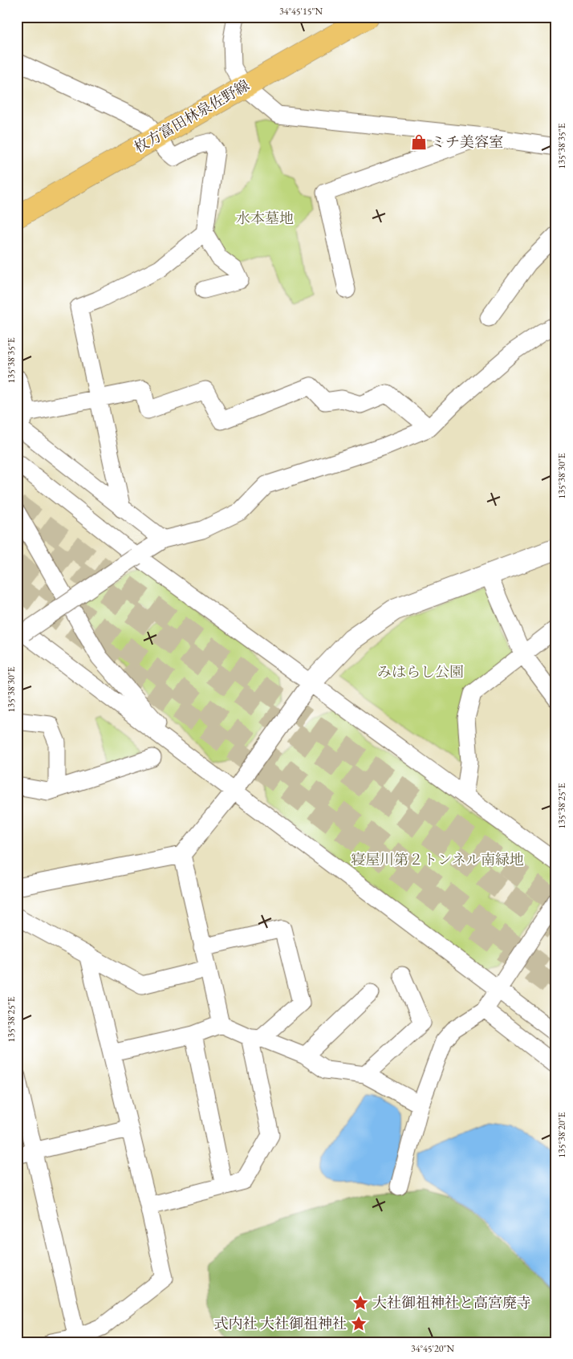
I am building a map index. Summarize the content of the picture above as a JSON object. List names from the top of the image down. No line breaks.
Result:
{"streets":{"main road":["枚方富田林泉佐野線"]},"parks":["水本墓地","みはらし公園","寝屋川第２トンネル南緑地"],"places":{"shop":["ミチ美容室"],"place":["大社御祖神社と高宮廃寺","式内社 大社御祖神社"]},"coordinates":["34°45'15\"N","135°38'35\"E","135°38'30\"E","135°38'25\"E","135°38'20\"E","34°45'20\"N"]}
